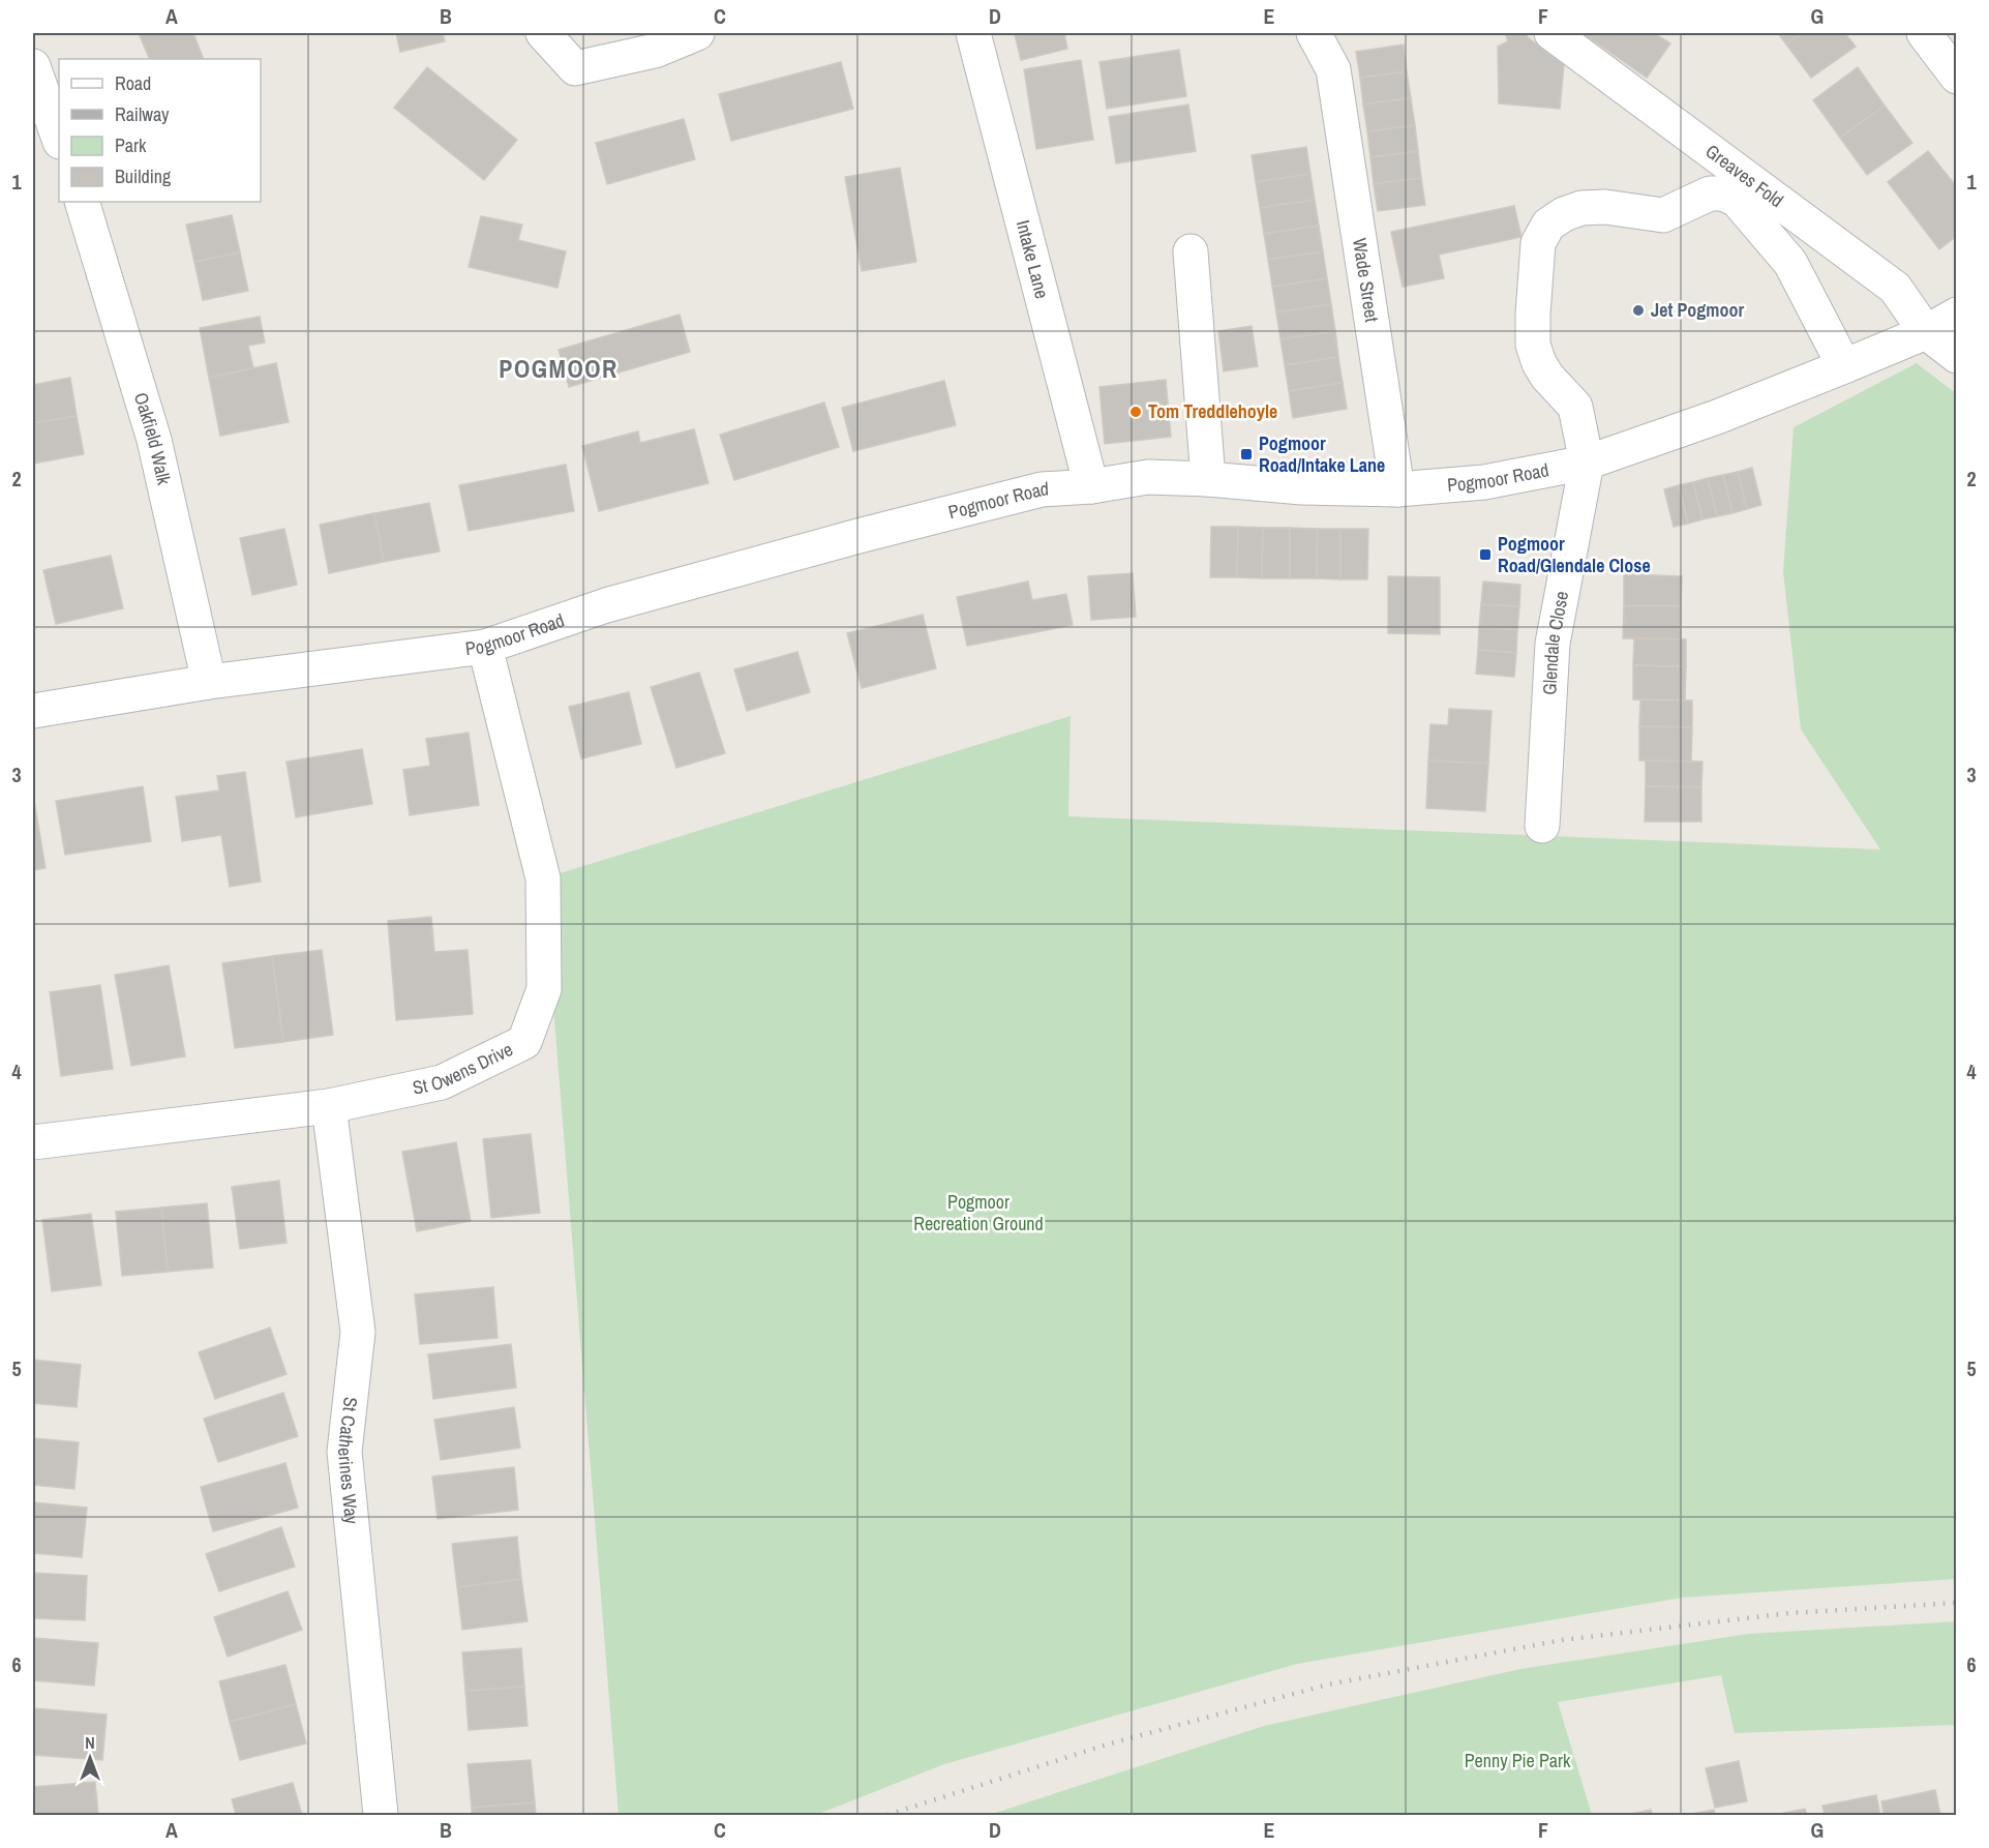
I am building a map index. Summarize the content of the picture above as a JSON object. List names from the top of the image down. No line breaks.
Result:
{"streets":{"street":["Greaves Fold","Intake Lane","Wade Street","Oakfield Walk","Pogmoor Road","Glendale Close","St Owens Drive","St Catherines Way"]},"crossings":[["Greaves Fold","Pogmoor Road"],["Intake Lane","Pogmoor Road"],["Wade Street","Pogmoor Road"],["Oakfield Walk","Pogmoor Road"],["Pogmoor Road","Glendale Close"],["Pogmoor Road","St Owens Drive"],["St Owens Drive","St Catherines Way"]],"districts":["POGMOOR"],"parks":["Pogmoor Recreation Ground","Penny Pie Park"],"places":{"other":["Jet Pogmoor","Tom Treddlehoyle"],"transit":["Pogmoor Road/Intake Lane","Pogmoor Road/Glendale Close"]},"legend":["Road","Railway","Park","Building"],"north":"top","grid":{"columns":["A","B","C","D","E","F","G"],"rows":["1","2","3","4","5","6"]}}
